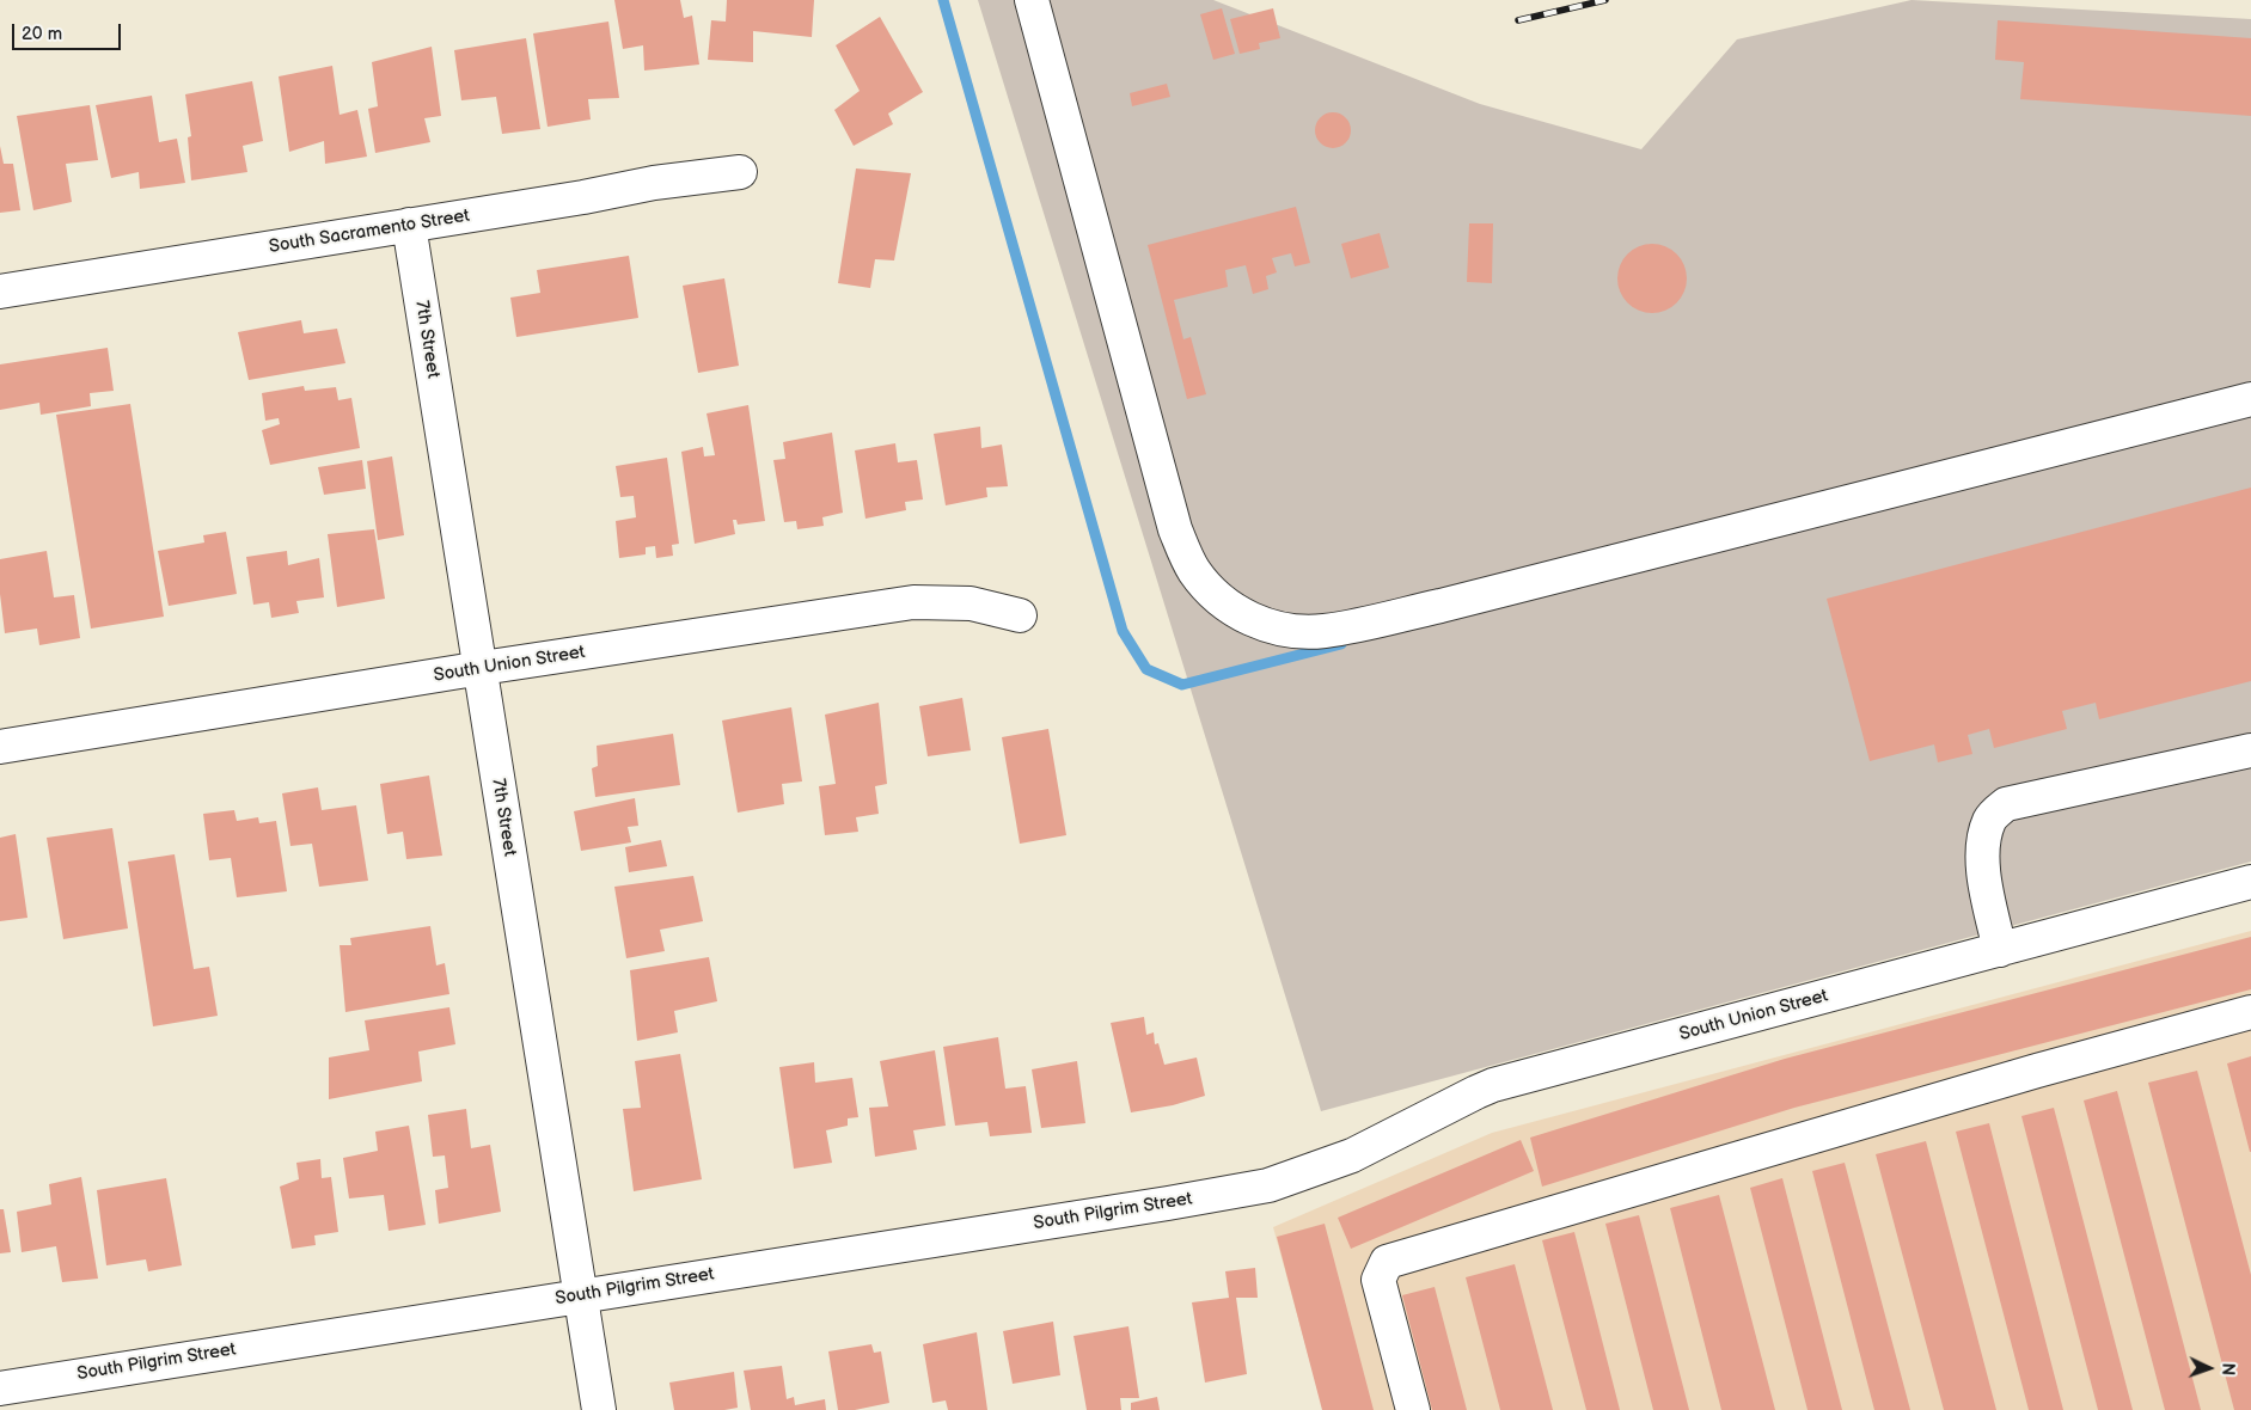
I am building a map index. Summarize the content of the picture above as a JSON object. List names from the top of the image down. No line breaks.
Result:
{"streets":{"street":["South Sacramento Street","7th Street","South Union Street","South Pilgrim Street"]},"crossings":[["South Sacramento Street","7th Street"],["7th Street","South Union Street"],["7th Street","South Pilgrim Street"],["South Union Street","South Pilgrim Street"]],"scale_bar":"20 m","north":"right"}
